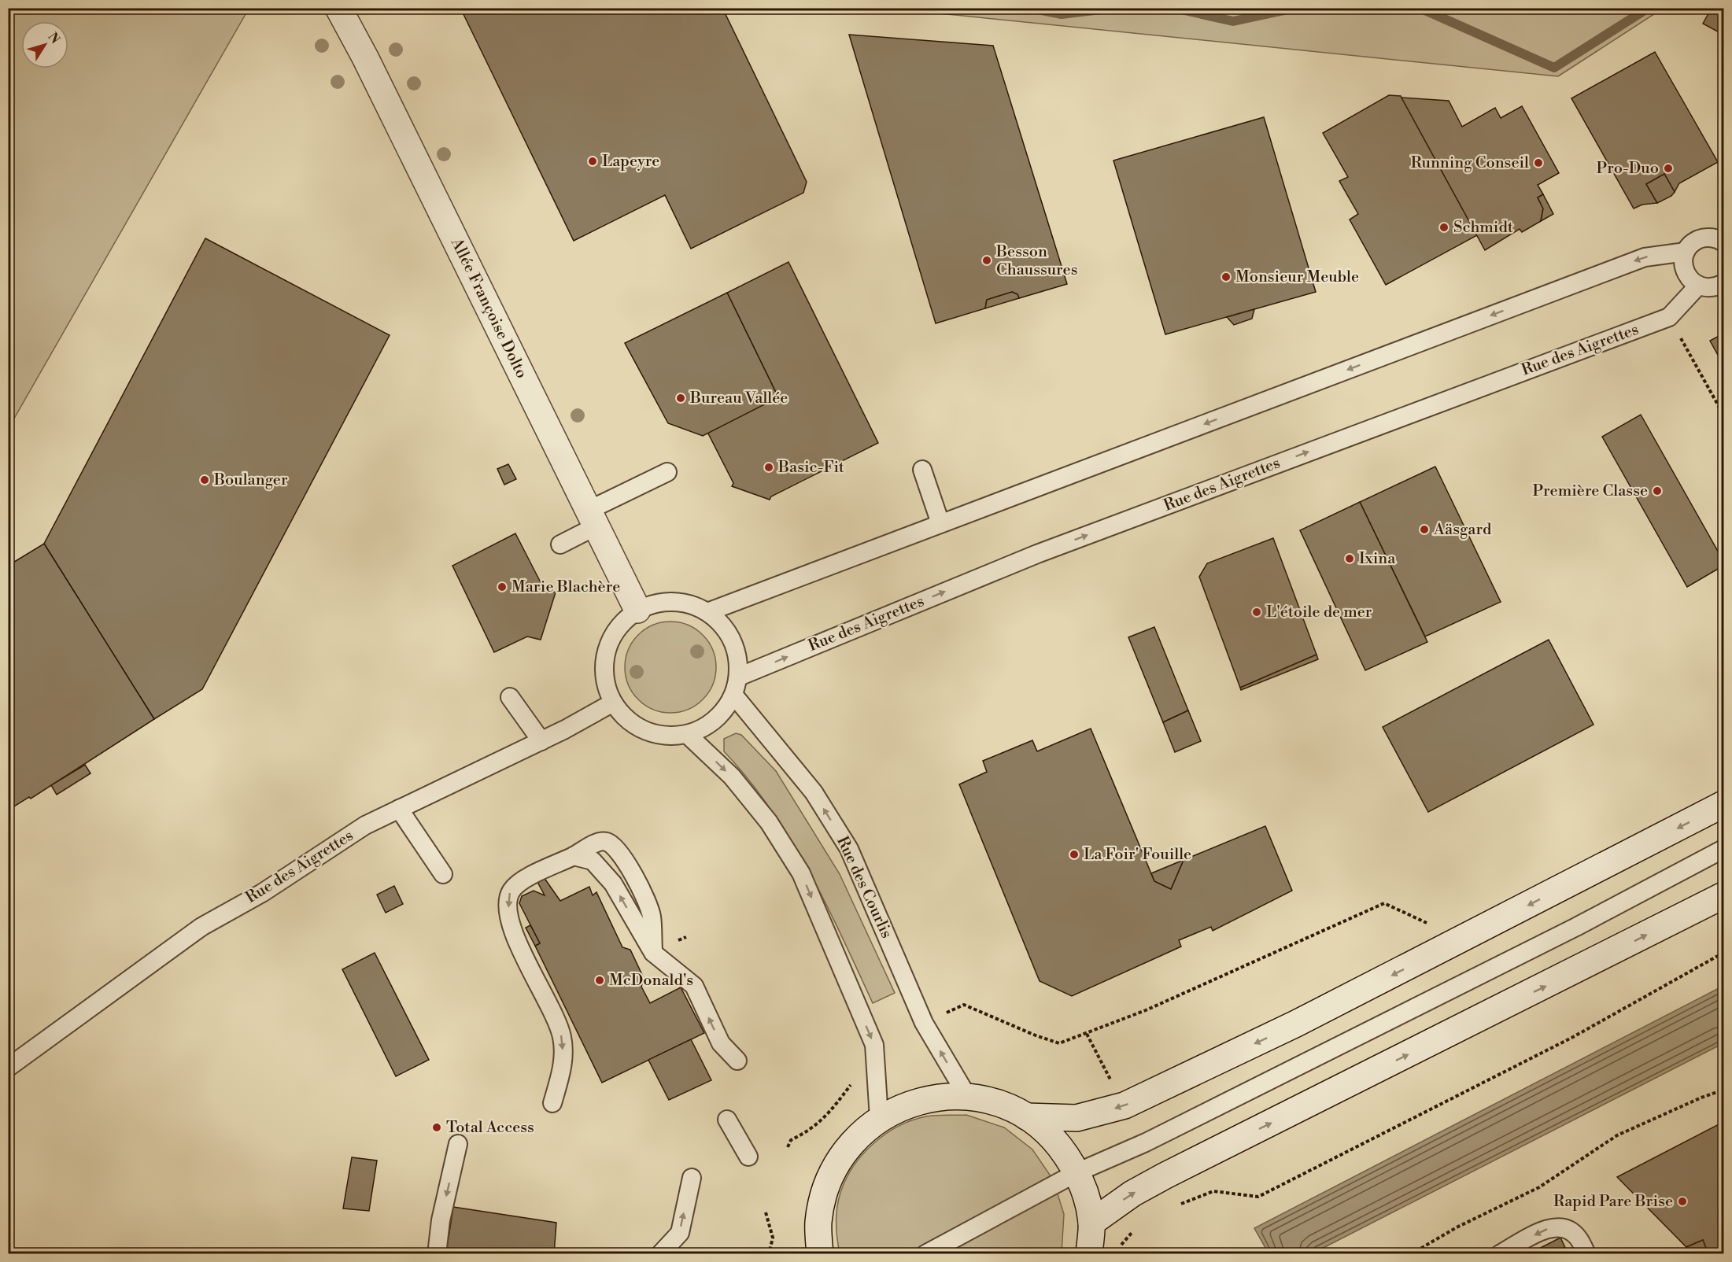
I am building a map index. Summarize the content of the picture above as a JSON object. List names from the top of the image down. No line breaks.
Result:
{"streets":{"main road":["Allée Françoise Dolto"],"lane":["Rue des Aigrettes","Rue des Courlis"]},"crossings":[["Allée Françoise Dolto","Rue des Aigrettes"],["Allée Françoise Dolto","Rue des Courlis"],["Rue des Aigrettes","Rue des Courlis"]],"places":["Lapeyre","Running Conseil","Pro-Duo","Schmidt","Besson Chaussures","Monsieur Meuble","Bureau Vallée","Basic-Fit","Boulanger","Première Classe","Aäsgard","Ixina","Marie Blachère","L'étoile de mer","La Foir' Fouille","McDonald's","Total Access","Rapid Pare Brise"],"north":"top right"}
